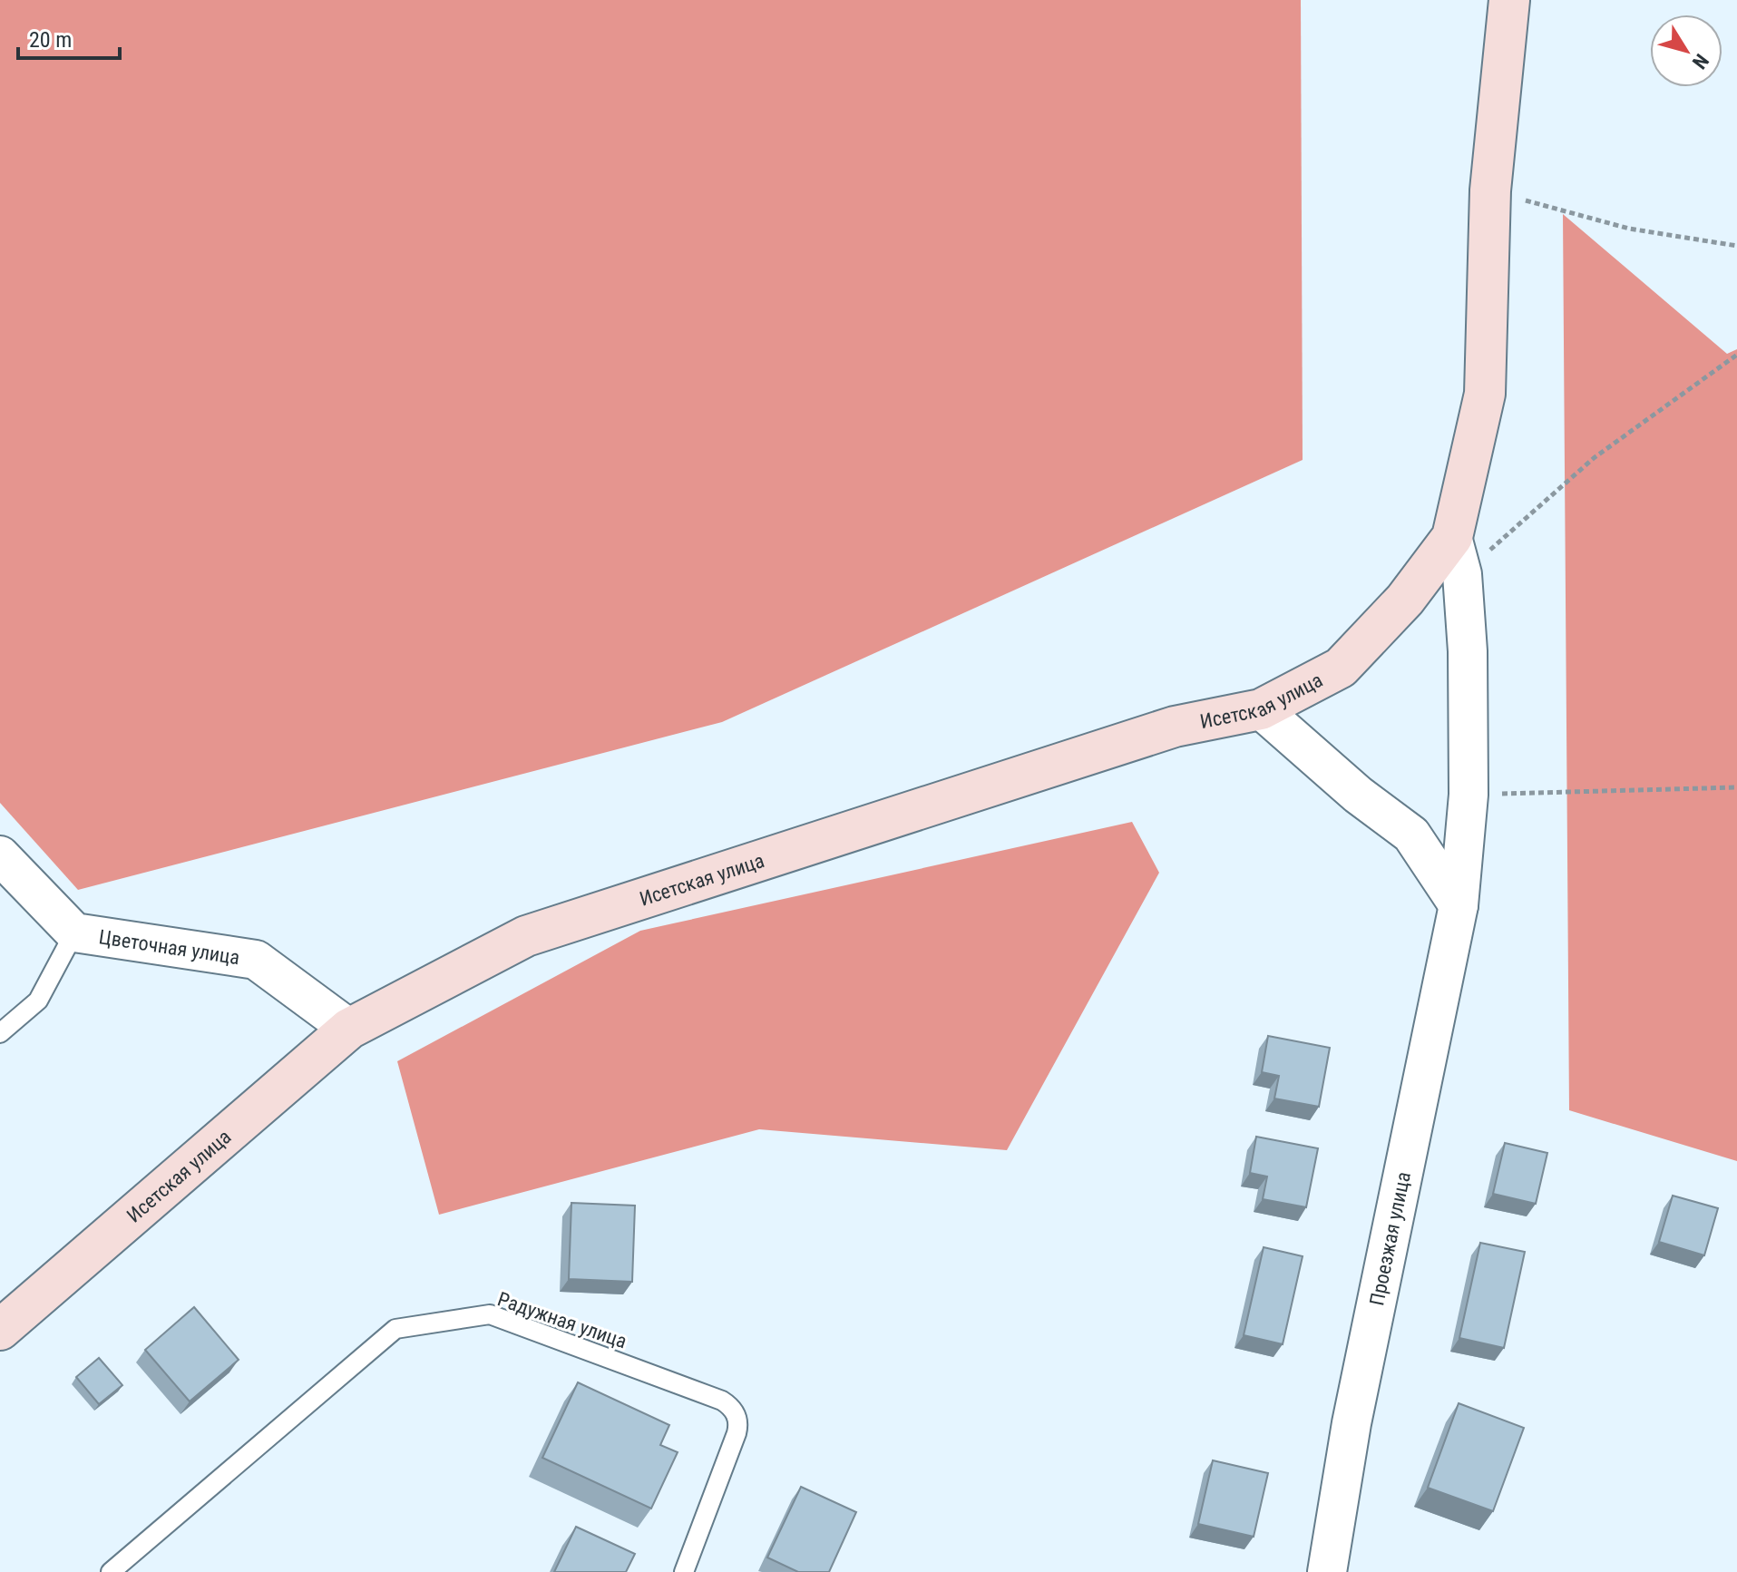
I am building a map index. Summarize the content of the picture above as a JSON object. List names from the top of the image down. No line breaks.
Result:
{"streets":{"main road":["Исетская улица"],"street":["Цветочная улица","Проезжая улица"],"lane":["Радужная улица"]},"crossings":[["Исетская улица","Цветочная улица"],["Исетская улица","Проезжая улица"]],"scale_bar":"20 m","north":"bottom right"}
